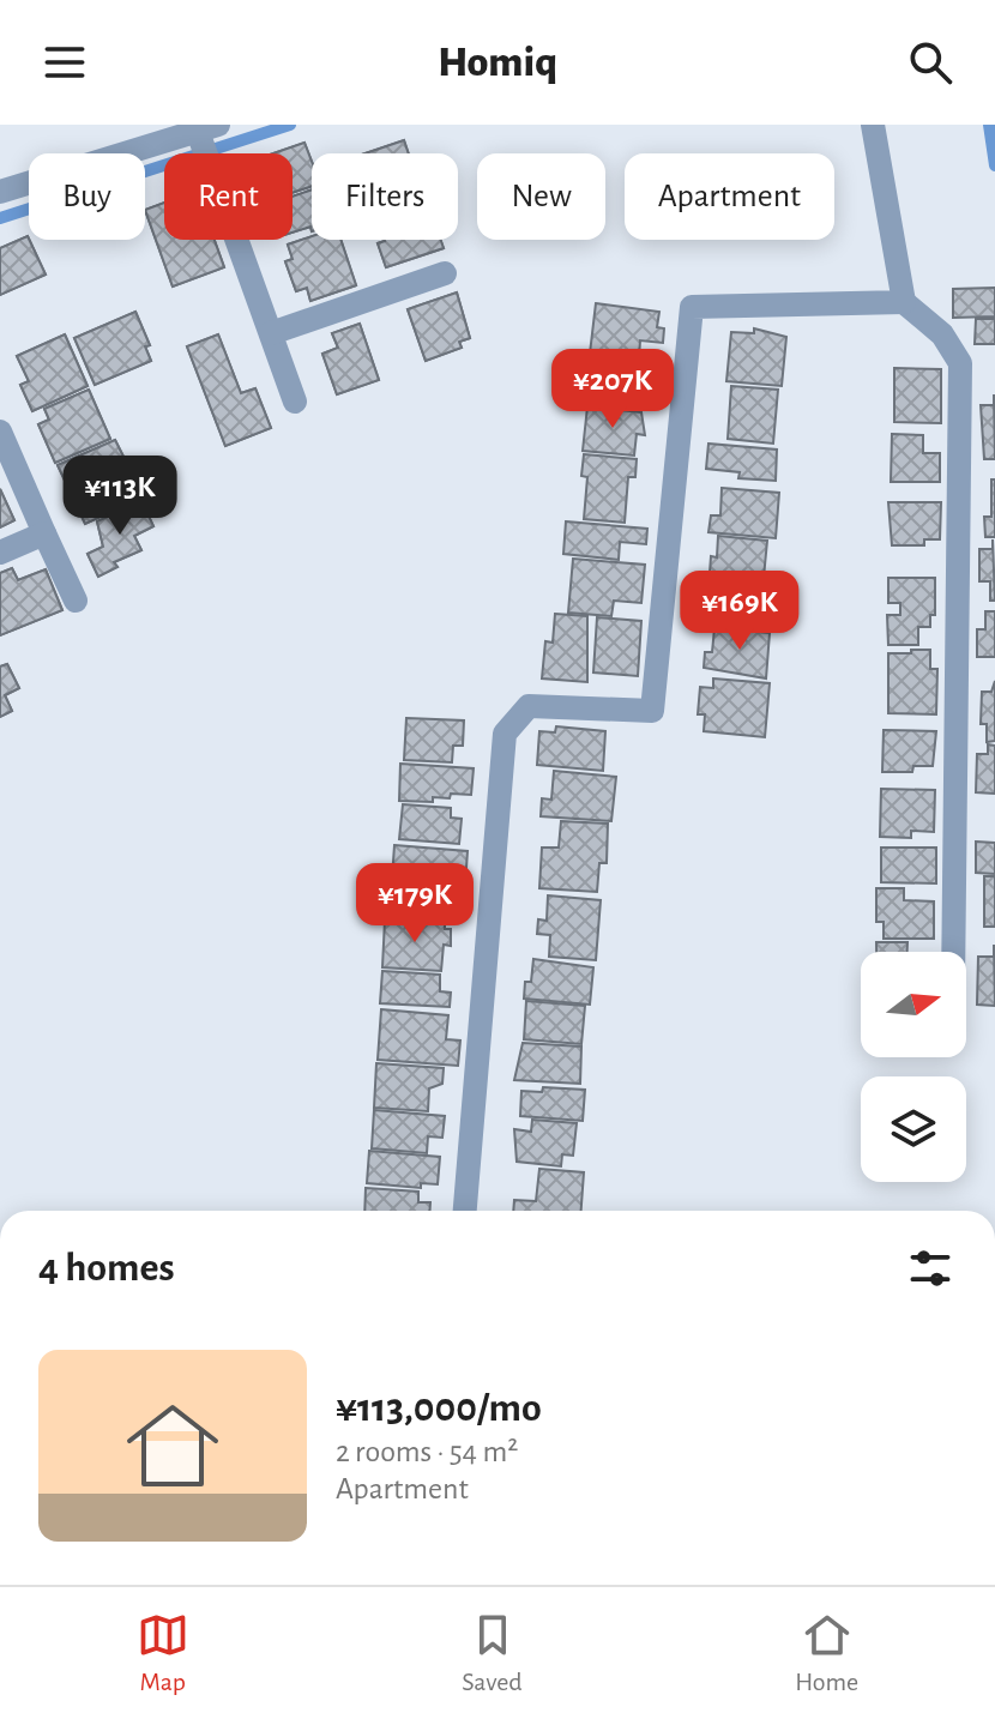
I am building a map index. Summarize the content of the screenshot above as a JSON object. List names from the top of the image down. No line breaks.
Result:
{"north":"right","page":{"header":"Homiq","chip":["Buy","Rent","Filters","New","Apartment"],"price":["¥207K","¥113K","¥169K","¥179K"],"heading":"4 homes","list":[{"name":"¥113,000/mo","note":"2 rooms · 54 m² · Apartment"}],"tabs":["Map","Saved","Home"]}}
